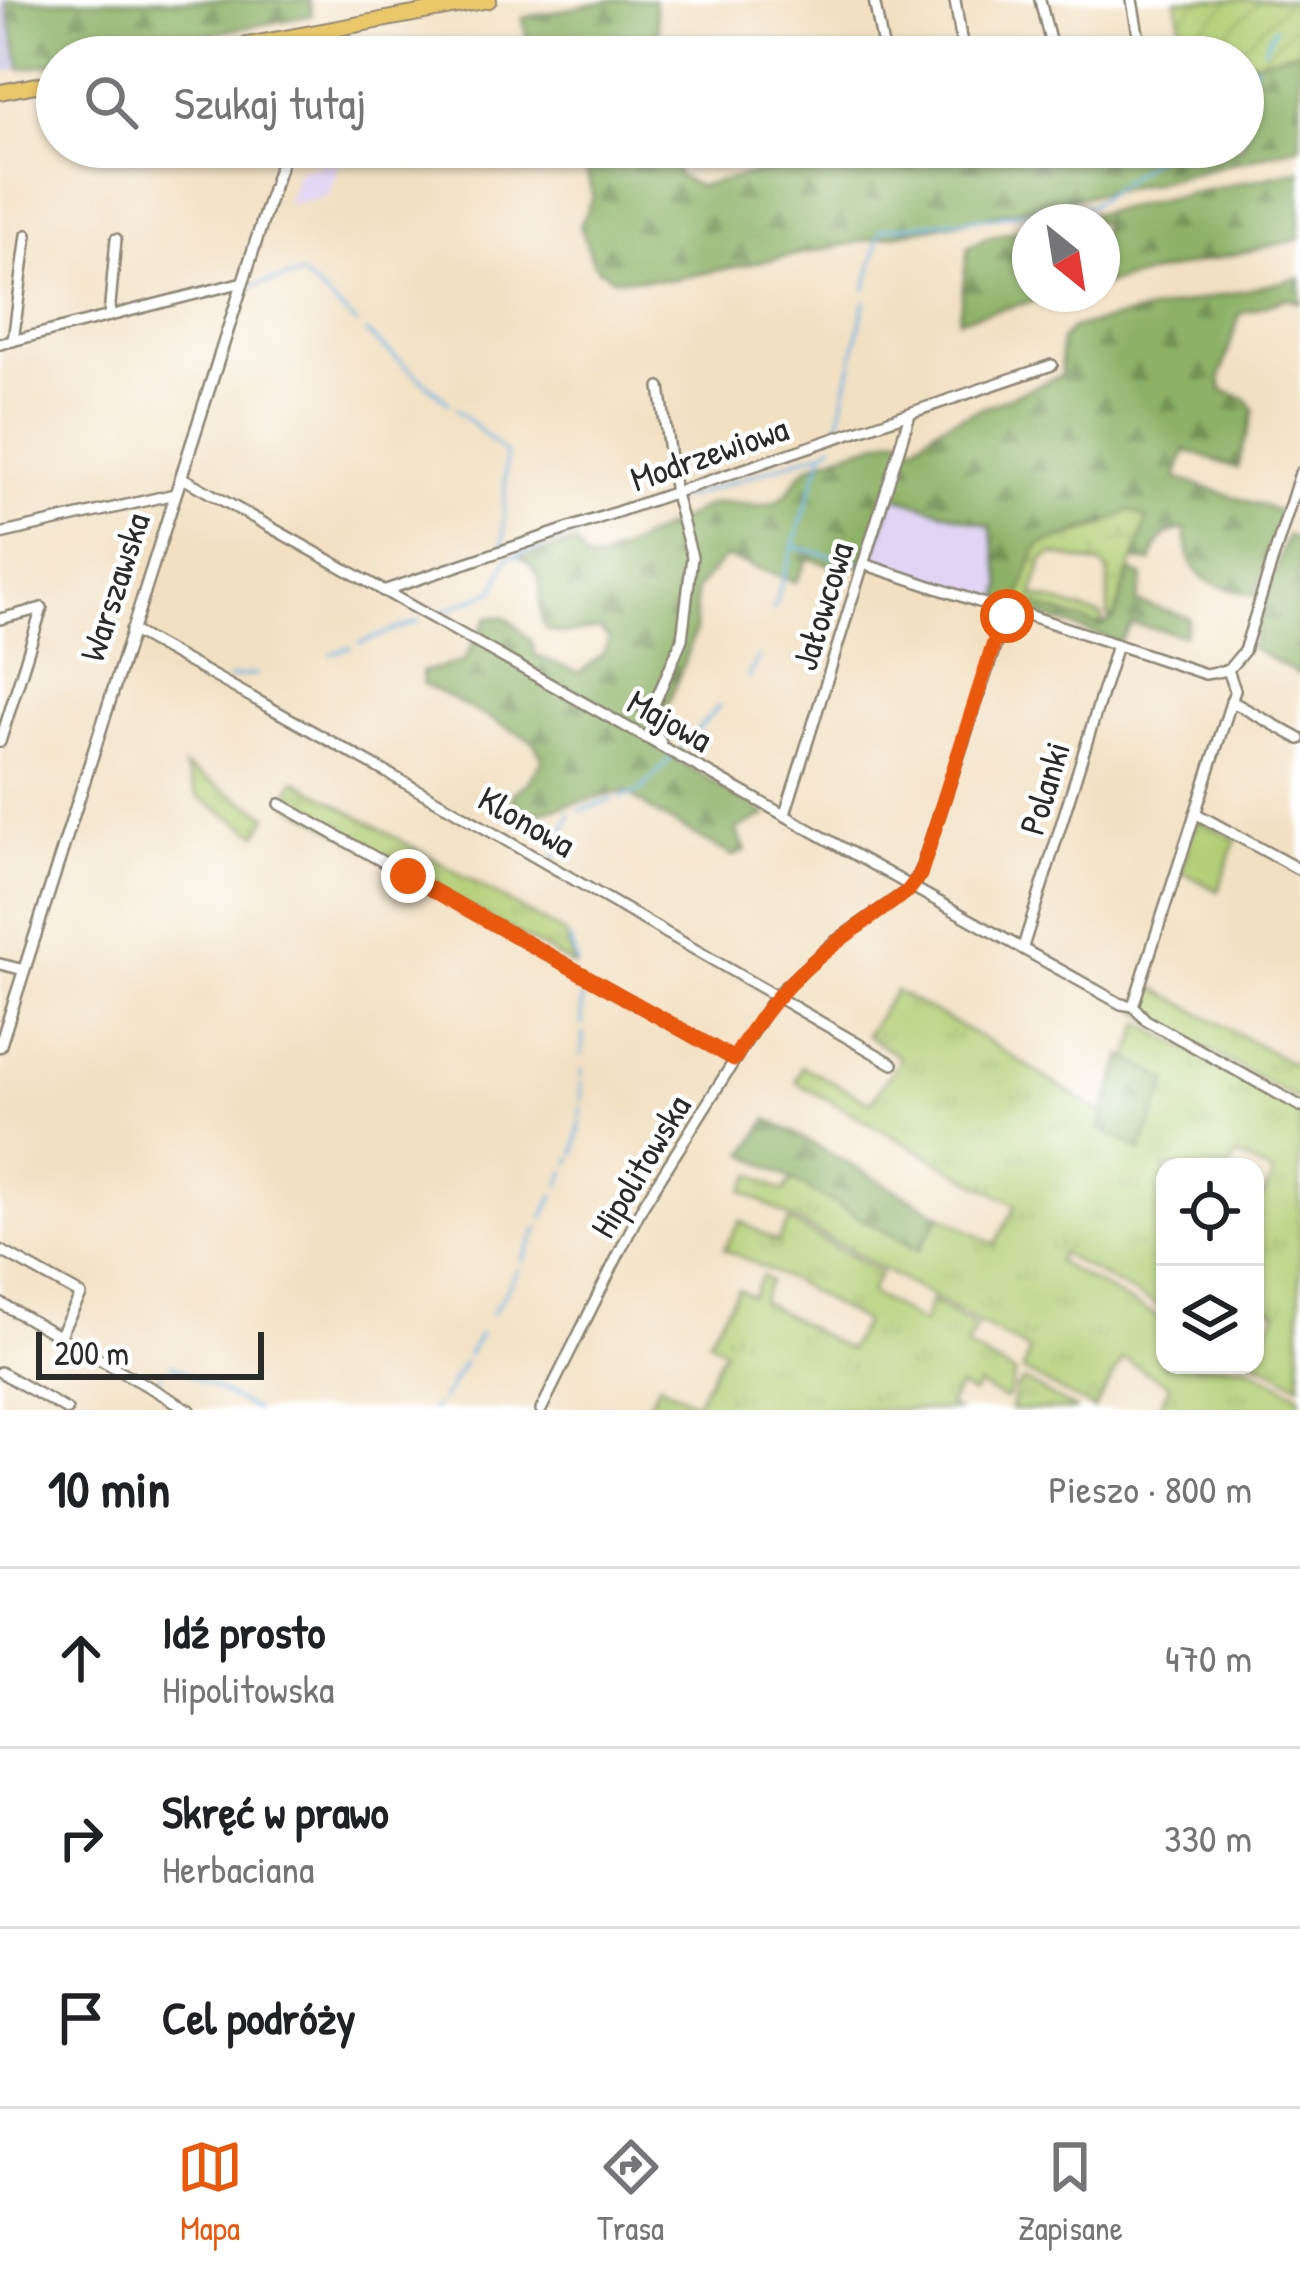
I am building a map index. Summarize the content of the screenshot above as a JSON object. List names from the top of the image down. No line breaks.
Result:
{"streets":{"street":["Modrzewiowa","Warszawska","Jałowcowa","Majowa","Polanki","Klonowa","Hipolitowska"]},"crossings":[["Modrzewiowa","Jałowcowa"],["Modrzewiowa","Majowa"],["Warszawska","Majowa"],["Warszawska","Klonowa"],["Jałowcowa","Majowa"],["Majowa","Polanki"],["Majowa","Hipolitowska"],["Klonowa","Hipolitowska"]],"scale_bar":"200 m","north":"bottom right","page":{"search":"Szukaj tutaj","scale":"200 m","heading":["10 min","Pieszo · 800 m"],"list":[["Idź prosto","Hipolitowska","470 m"],["Skręć w prawo","Herbaciana","330 m"],"Cel podróży"],"nav":["Mapa","Trasa","Zapisane"]}}
